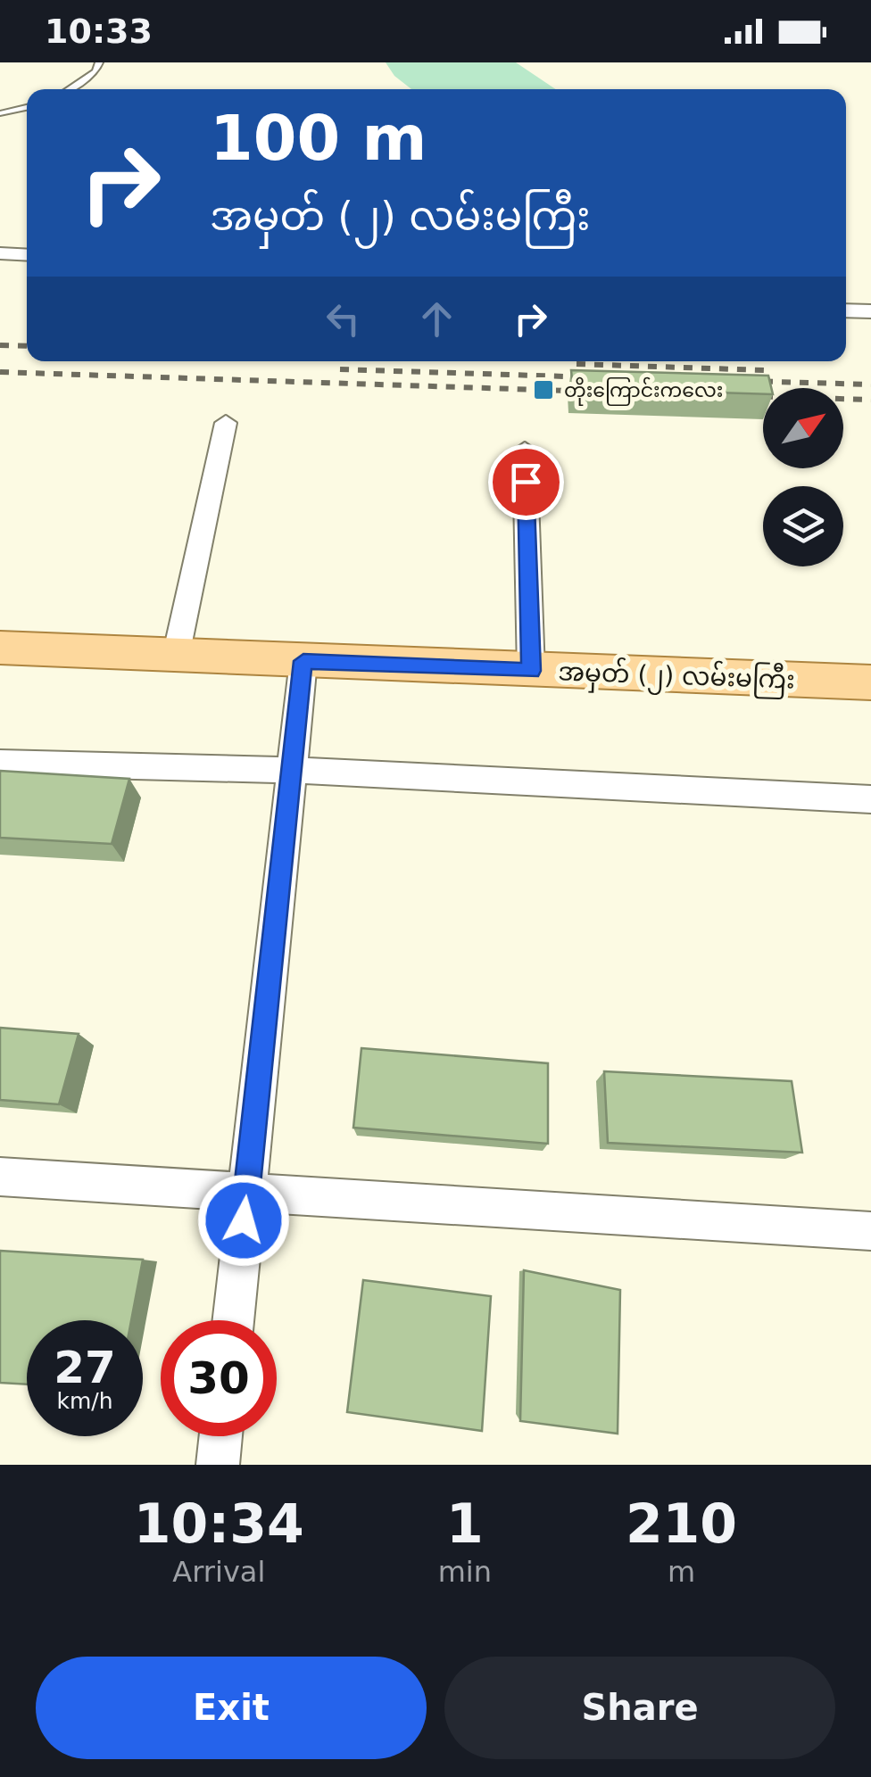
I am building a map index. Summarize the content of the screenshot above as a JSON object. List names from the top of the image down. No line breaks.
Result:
{"streets":{"main road":["အမှတ် (၂) လမ်းမကြီး"]},"places":{"transit":["တိုးကြောင်းကလေး"]},"north":"top right","page":{"status":"10:33","turn":["100 m","အမှတ် (၂) လမ်းမကြီး"],"speed":"27 km/h","limit":"30","eta":["10:34","Arrival","1","min","210","m"],"buttons":["Exit","Share"]}}
